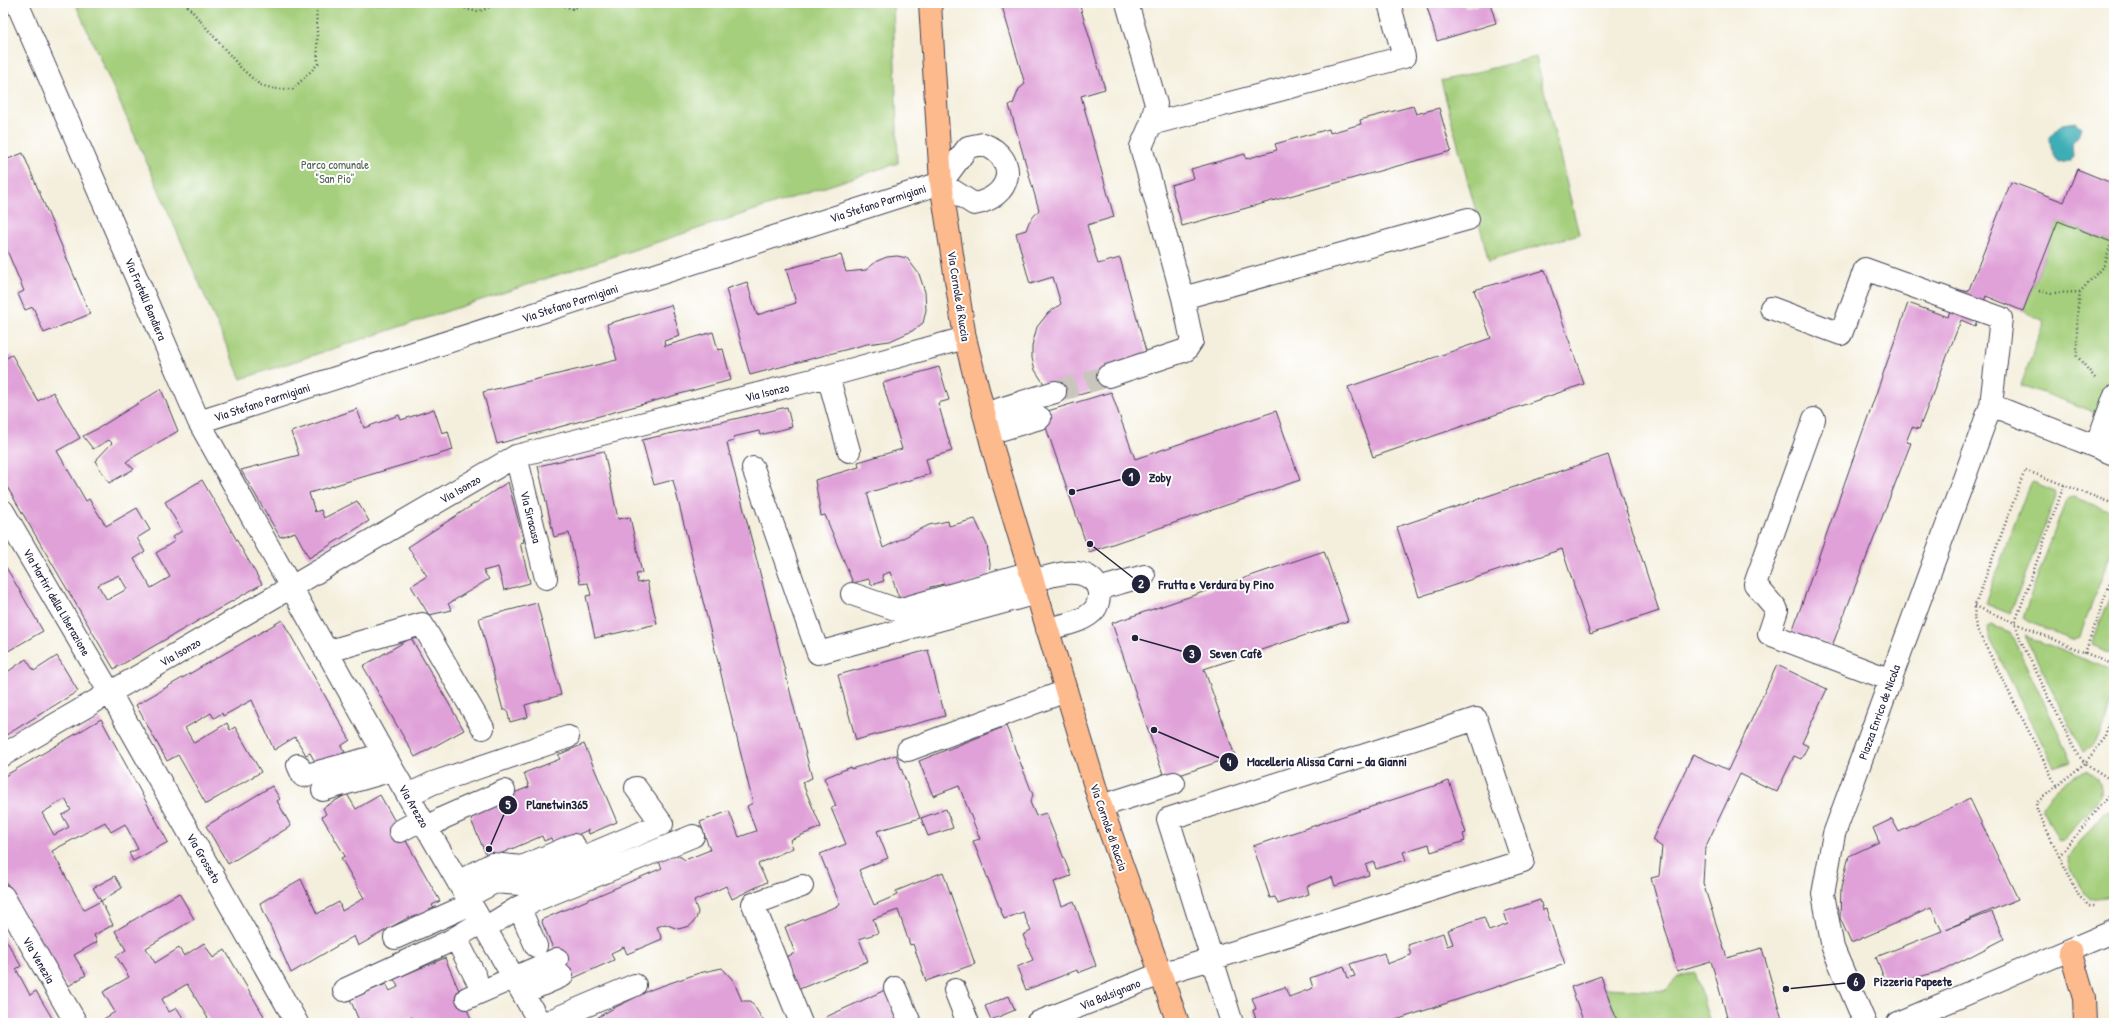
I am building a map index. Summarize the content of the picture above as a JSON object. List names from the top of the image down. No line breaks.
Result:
{"streets":{"main road":["Via Cornole di Ruccia"],"street":["Via Stefano Parmigiani","Via Fratelli Bandiera","Via Isonzo","Via Siracusa","Via Martiri della Liberazione","Piazza Enrico de Nicola","Via Arezzo","Via Grosseto","Via Venezia","Via Balsignano"]},"crossings":[["Via Stefano Parmigiani","Via Cornole di Ruccia"],["Via Stefano Parmigiani","Via Fratelli Bandiera"],["Via Cornole di Ruccia","Via Isonzo"],["Via Cornole di Ruccia","Via Balsignano"],["Via Fratelli Bandiera","Via Isonzo"],["Via Fratelli Bandiera","Via Arezzo"],["Via Isonzo","Via Siracusa"],["Via Isonzo","Via Martiri della Liberazione"],["Via Isonzo","Via Arezzo"],["Via Isonzo","Via Grosseto"],["Via Martiri della Liberazione","Via Grosseto"]],"parks":["Parco comunale \"San Pio\""],"places":["Zoby","Frutta e Verdura by Pino","Seven Cafè","Macelleria Alissa Carni - da Gianni","Planetwin365","Pizzeria Papeete"]}
